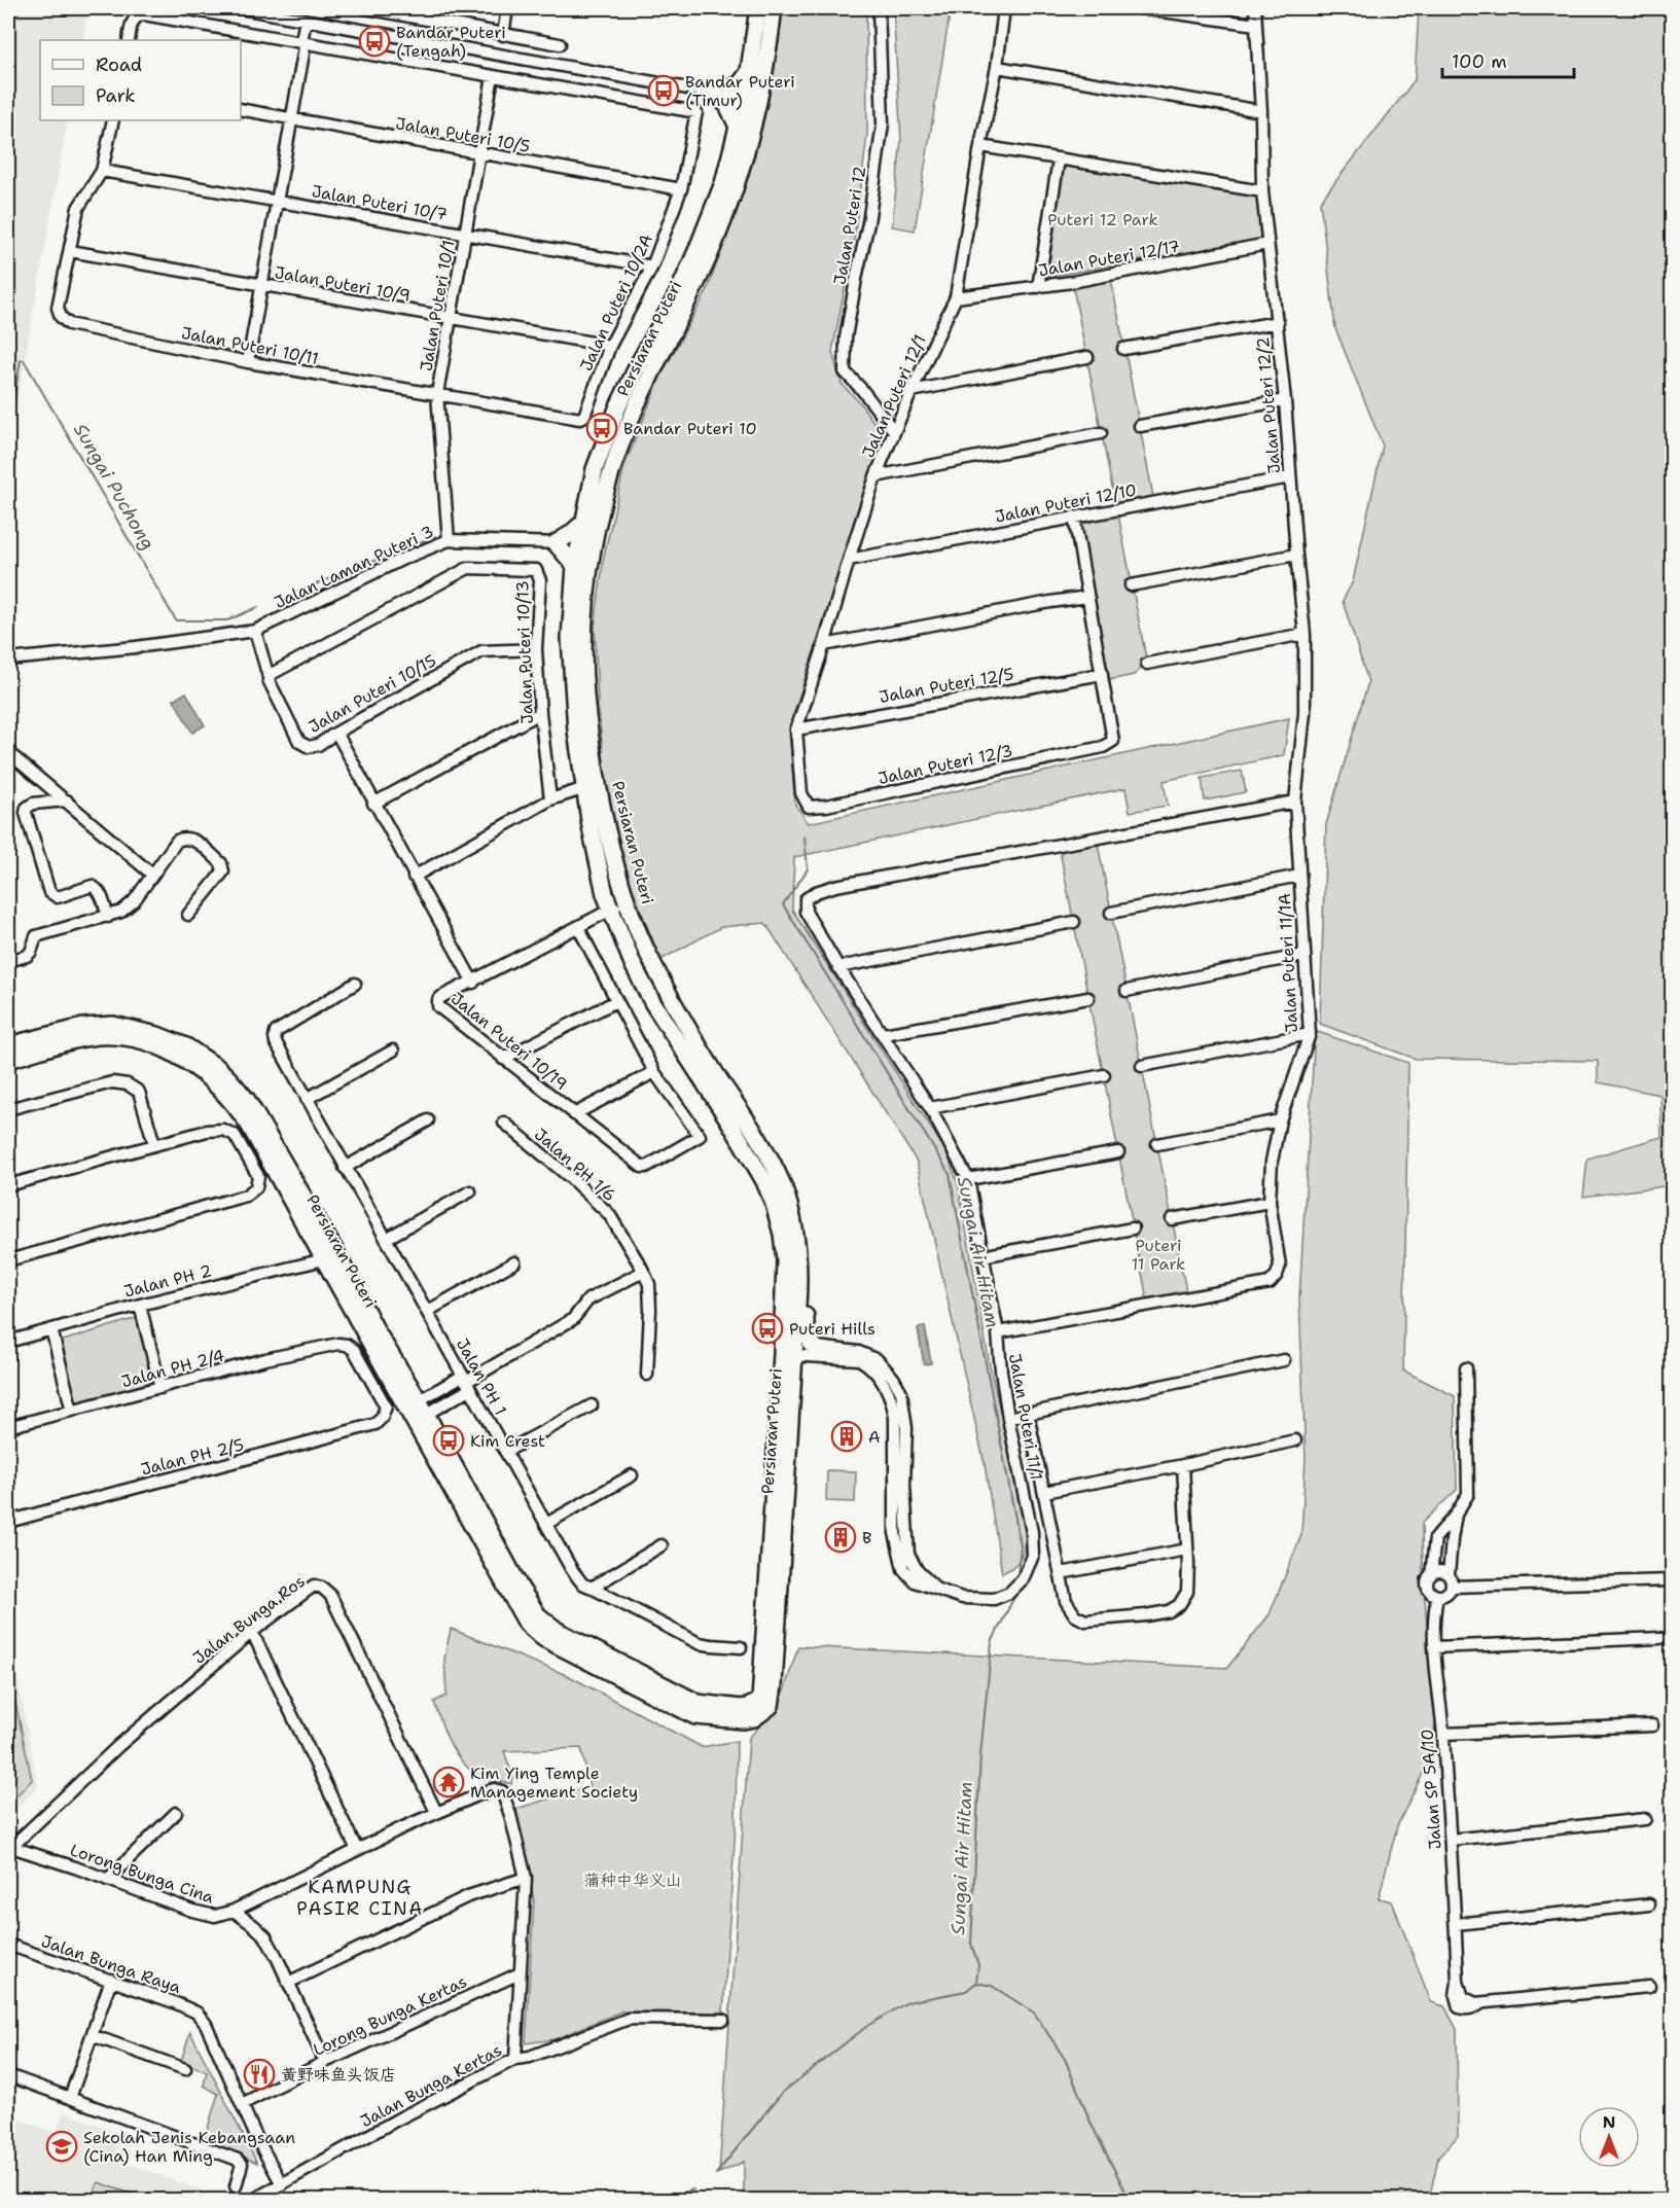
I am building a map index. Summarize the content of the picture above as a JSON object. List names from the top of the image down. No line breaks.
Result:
{"streets":{"main road":["Persiaran Puteri"],"street":["Jalan Puteri 10/5","Jalan Puteri 10/7","Jalan Puteri 12","Jalan Puteri 12/17","Jalan Puteri 10/9","Jalan Puteri 10/2A","Jalan Puteri 10/1","Jalan Puteri 10/11","Jalan Puteri 12/1","Jalan Puteri 12/2","Jalan Puteri 12/10","Jalan Laman Puteri 3","Jalan Puteri 10/13","Jalan Puteri 12/5","Jalan Puteri 10/15","Jalan Puteri 12/3","Jalan Puteri 11/1A","Jalan Puteri 10/19","Jalan PH 1/6","Jalan PH 2","Jalan PH 2/4","Jalan PH 1","Jalan Puteri 11/1","Jalan PH 2/5","Jalan Bunga Ros","Jalan SP 5A/10","Lorong Bunga Cina","Jalan Bunga Raya","Lorong Bunga Kertas","Jalan Bunga Kertas"]},"crossings":[["Jalan Puteri 10/5","Jalan Puteri 10/2A"],["Jalan Puteri 10/5","Jalan Puteri 10/1"],["Jalan Puteri 10/7","Jalan Puteri 10/2A"],["Jalan Puteri 10/7","Jalan Puteri 10/1"],["Jalan Puteri 12","Jalan Puteri 12/1"],["Jalan Puteri 12/17","Jalan Puteri 12/1"],["Jalan Puteri 12/17","Jalan Puteri 12/2"],["Jalan Puteri 10/9","Jalan Puteri 10/2A"],["Jalan Puteri 10/9","Jalan Puteri 10/1"],["Jalan Puteri 10/9","Jalan Puteri 10/11"],["Jalan Puteri 10/2A","Jalan Puteri 10/1"],["Jalan Puteri 10/2A","Jalan Puteri 10/11"],["Jalan Puteri 10/1","Jalan Puteri 10/11"],["Jalan Puteri 10/1","Jalan Laman Puteri 3"],["Persiaran Puteri","Jalan Laman Puteri 3"],["Persiaran Puteri","Jalan Puteri 10/19"],["Persiaran Puteri","Jalan PH 2"],["Persiaran Puteri","Jalan Puteri 11/1"],["Jalan Puteri 12/1","Jalan Puteri 12/10"],["Jalan Puteri 12/1","Jalan Puteri 12/5"],["Jalan Puteri 12/1","Jalan Puteri 12/3"],["Jalan Puteri 12/2","Jalan Puteri 12/10"],["Jalan Puteri 12/2","Jalan Puteri 11/1A"],["Jalan Puteri 12/2","Jalan Puteri 11/1"],["Jalan Puteri 10/13","Jalan Puteri 10/15"],["Jalan Puteri 12/5","Jalan Puteri 12/3"],["Jalan Puteri 11/1A","Jalan Puteri 11/1"],["Jalan PH 2/4","Jalan PH 2/5"],["Jalan Bunga Ros","Lorong Bunga Cina"],["Jalan Bunga Ros","Jalan Bunga Kertas"],["Lorong Bunga Cina","Lorong Bunga Kertas"],["Jalan Bunga Raya","Lorong Bunga Kertas"],["Jalan Bunga Raya","Jalan Bunga Kertas"],["Lorong Bunga Kertas","Jalan Bunga Kertas"]],"districts":["KAMPUNG PASIR CINA"],"water":["Sungai Puchong","Sungai Air Hitam"],"parks":["Puteri 12 Park","Puteri 11 Park","蒲种中华义山"],"places":{"bus stop":["Bandar Puteri (Tengah)","Bandar Puteri (Timur)","Bandar Puteri 10","Puteri Hills","Kim Crest"],"building":["A","B"],"temple":["Kim Ying Temple Management Society"],"restaurant":["黄野味鱼头饭店"],"school or university":["Sekolah Jenis Kebangsaan (Cina) Han Ming"]},"legend":["Road","Park"],"scale_bar":"100 m","north":"top"}
